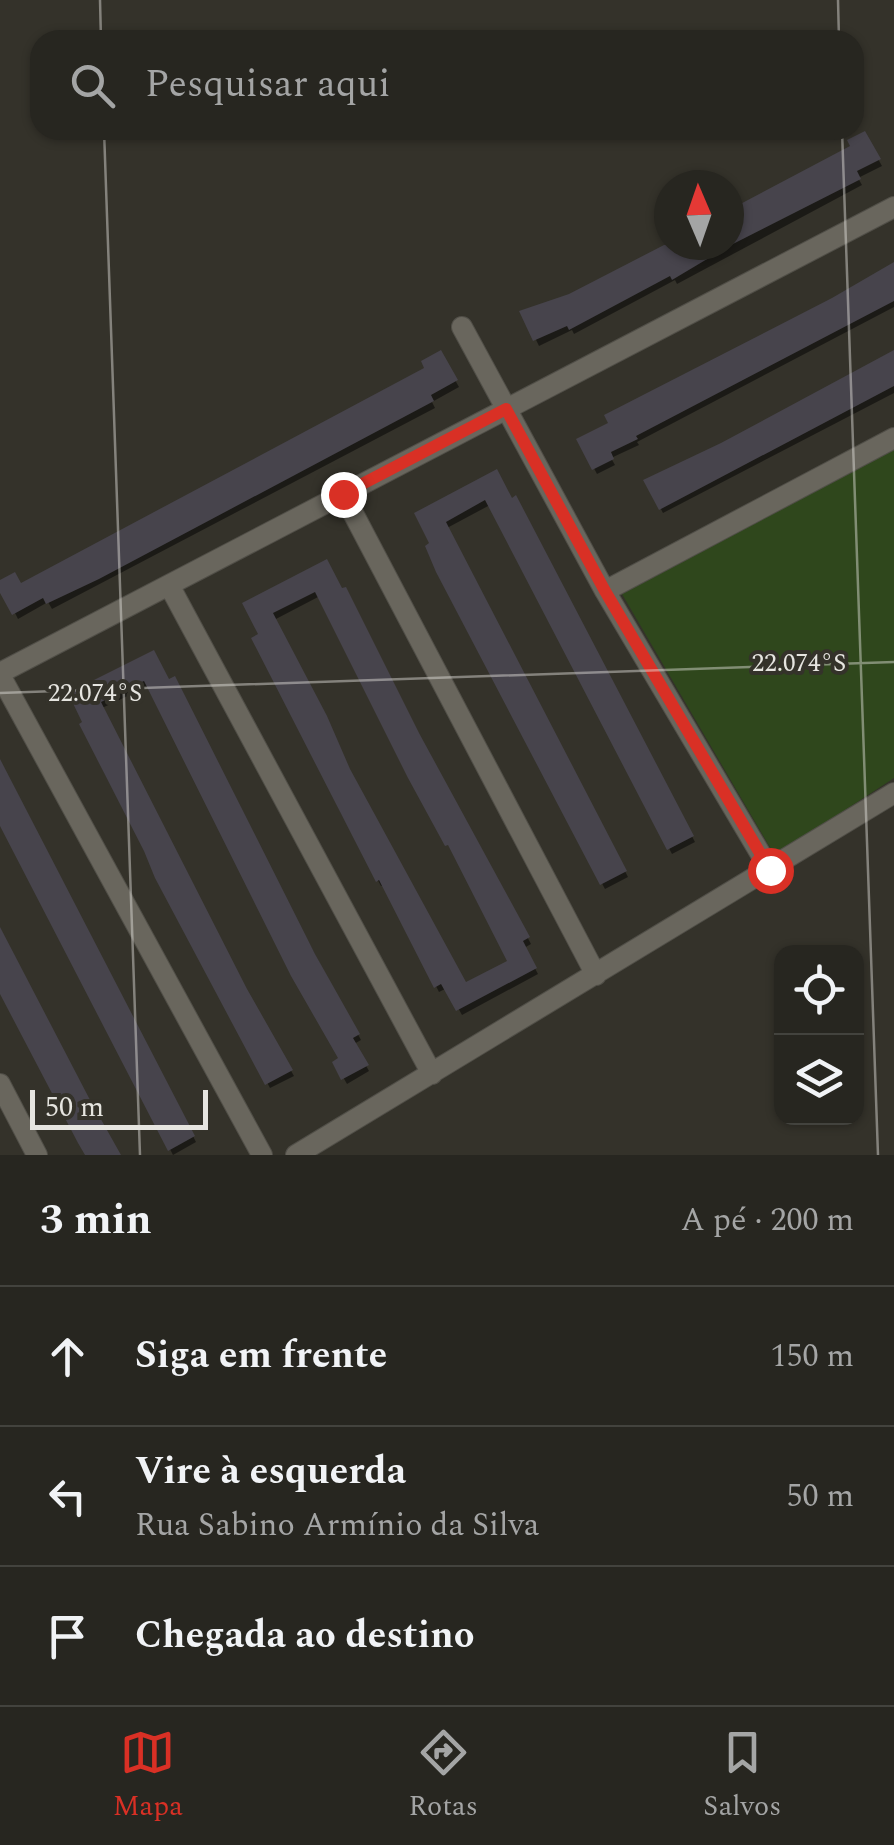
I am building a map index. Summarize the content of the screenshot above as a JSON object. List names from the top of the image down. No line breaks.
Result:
{"scale_bar":"50 m","north":"top","page":{"search":"Pesquisar aqui","scale":"50 m","heading":["3 min","A pé · 200 m"],"list":[["Siga em frente","150 m"],["Vire à esquerda","Rua Sabino Armínio da Silva","50 m"],"Chegada ao destino"],"nav":["Mapa","Rotas","Salvos"]},"coordinates":["22.074°S"]}
